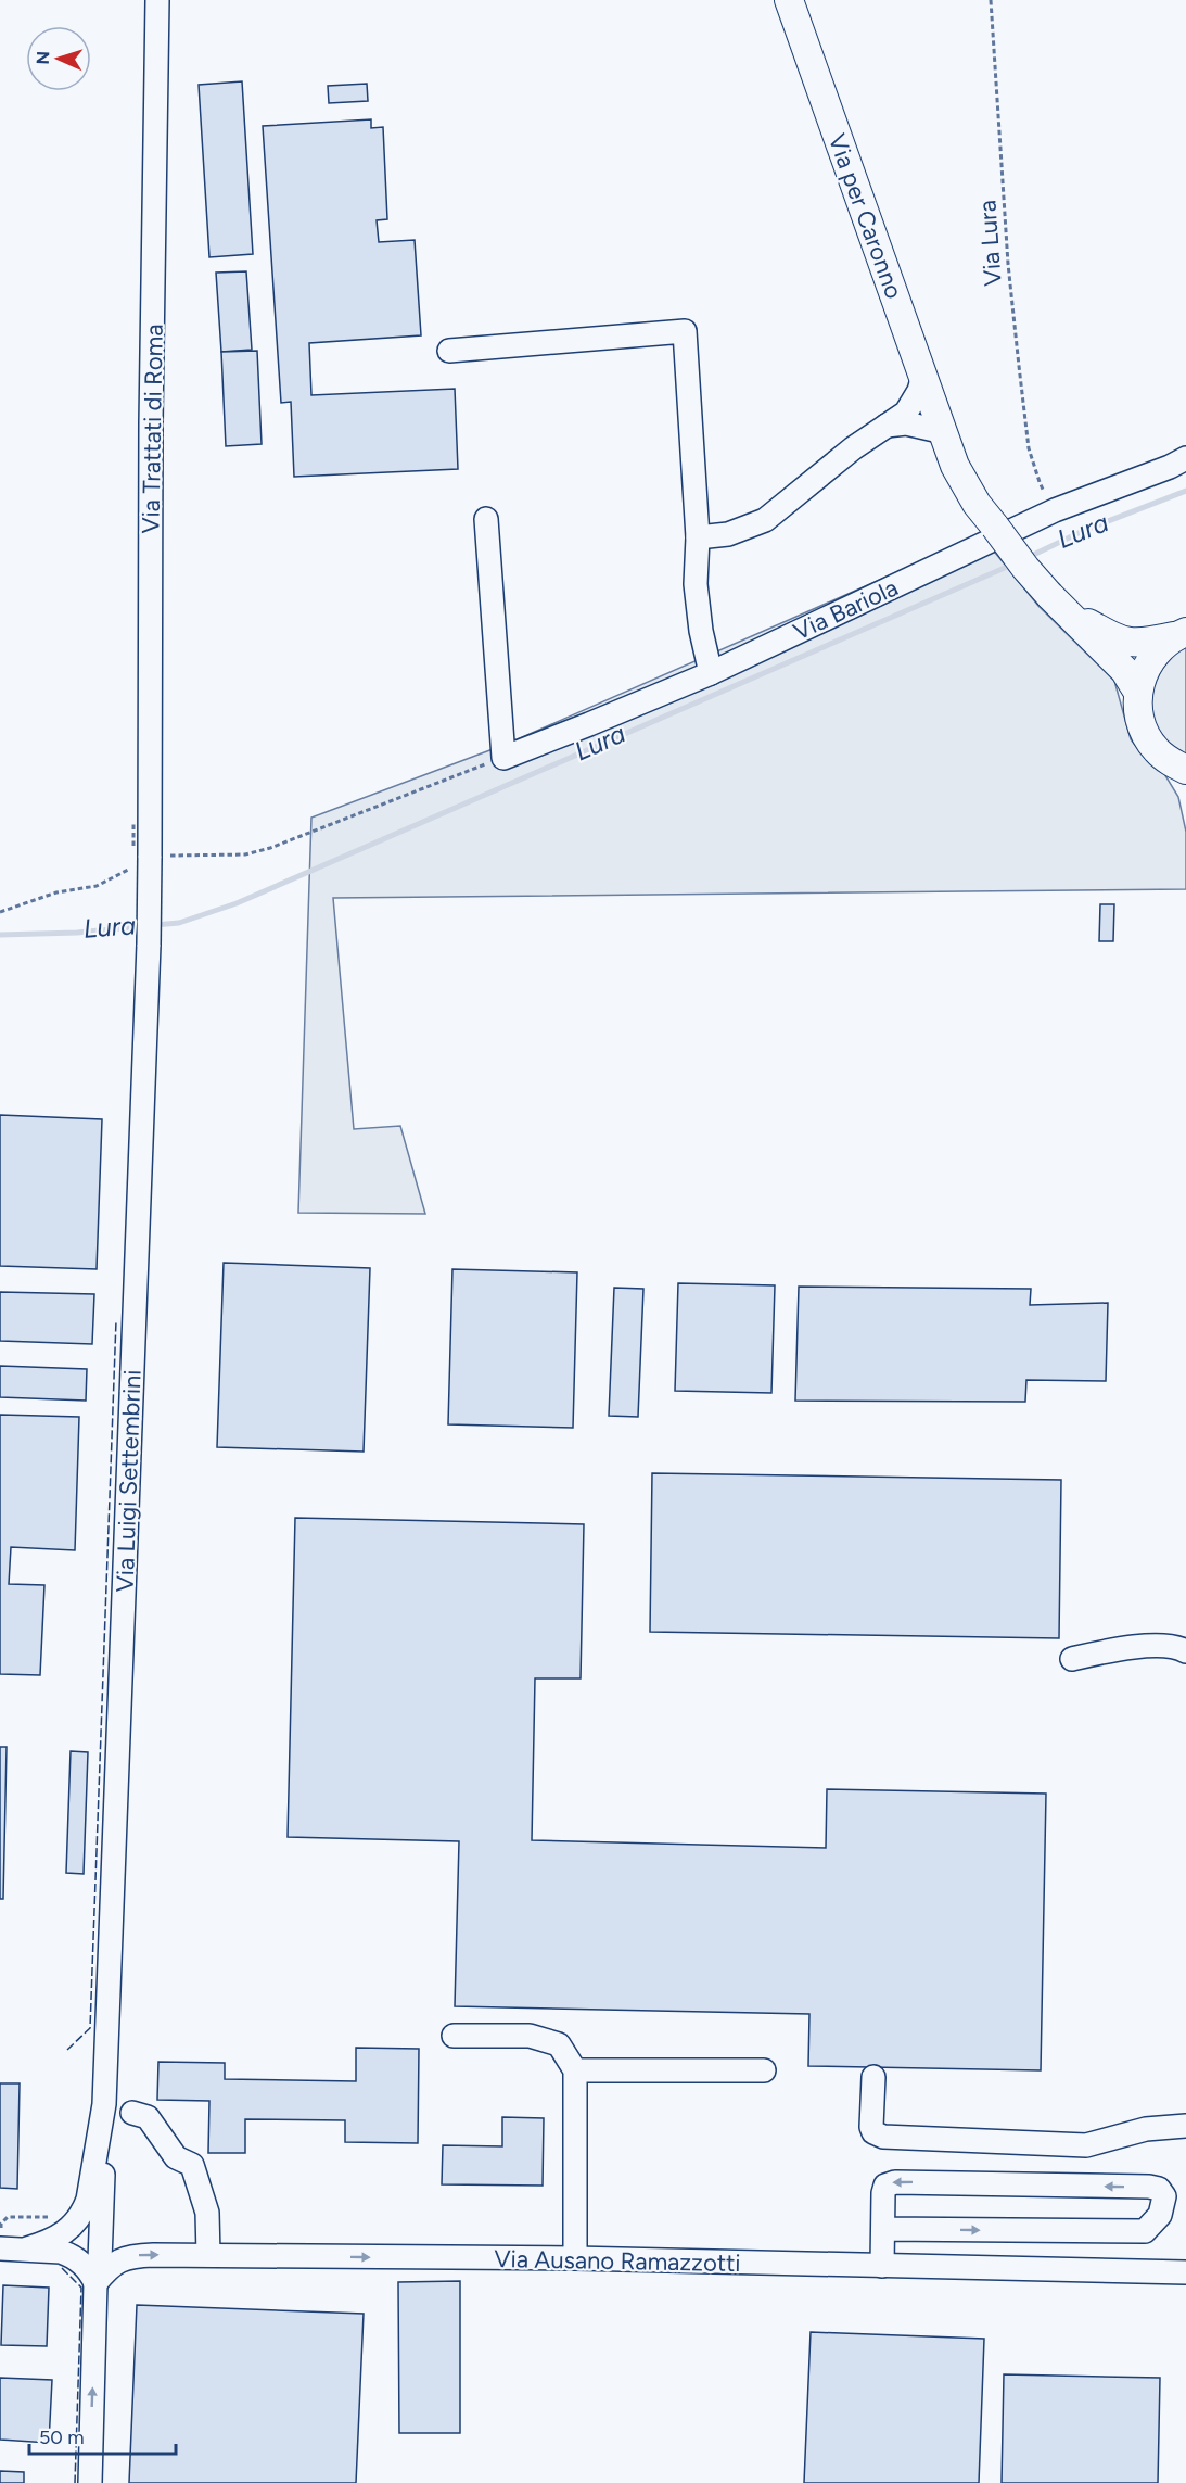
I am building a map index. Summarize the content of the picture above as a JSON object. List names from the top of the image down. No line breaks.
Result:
{"streets":{"main road":["Via per Caronno"],"street":["Via Trattati di Roma","Via Bariola","Via Luigi Settembrini","Via Ausano Ramazzotti"],"path":["Via Lura"]},"crossings":[["Via Trattati di Roma","Via Luigi Settembrini"],["Via Luigi Settembrini","Via Ausano Ramazzotti"]],"one_way":["Via Ausano Ramazzotti"],"water":["Lura"],"scale_bar":"50 m","north":"left"}
